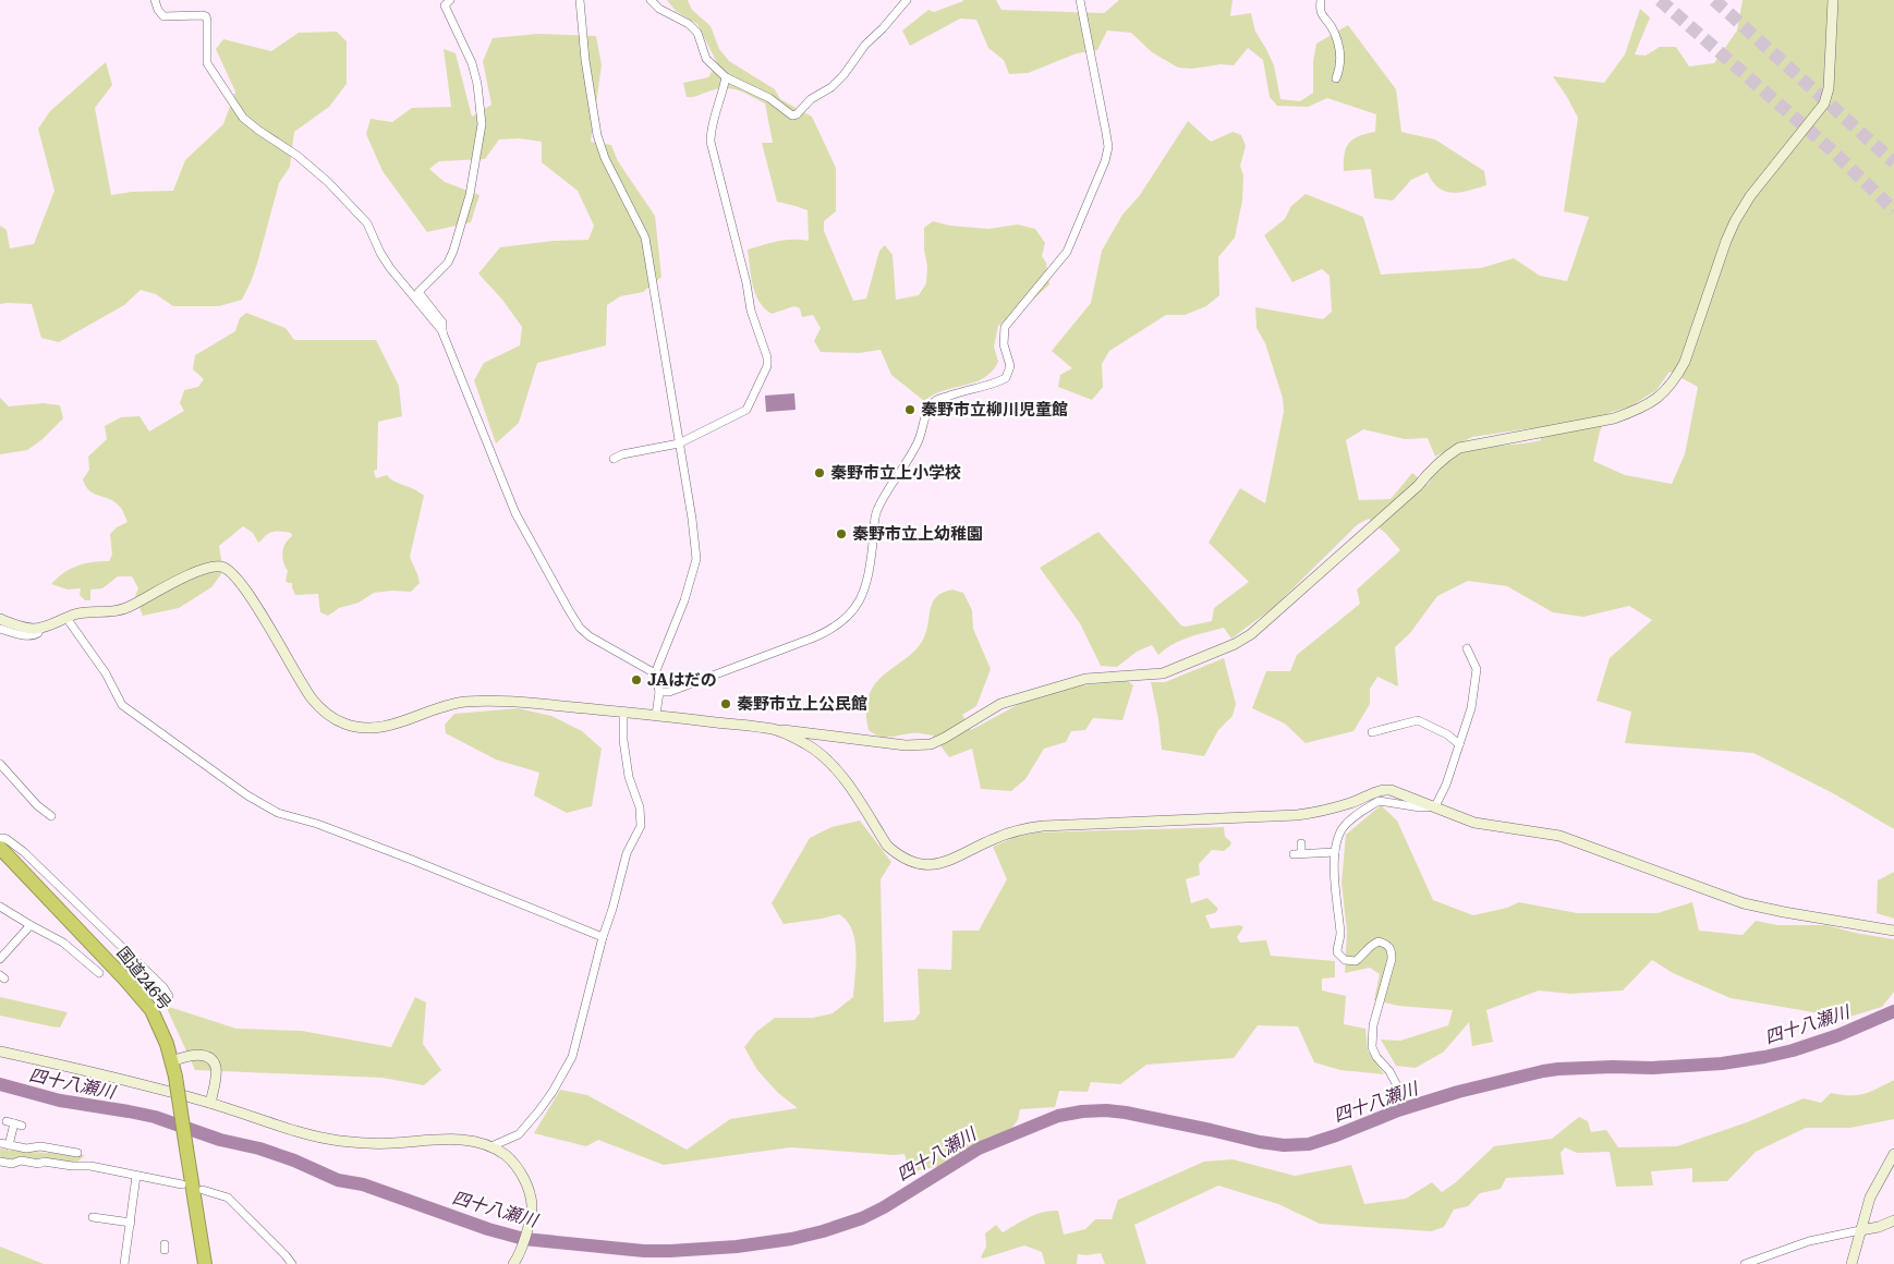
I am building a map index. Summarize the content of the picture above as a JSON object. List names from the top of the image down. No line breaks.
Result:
{"streets":{"highway":["国道246号"]},"water":["四十八瀬川"],"places":["秦野市立柳川児童館","秦野市立上小学校","秦野市立上幼稚園","JAはだの","秦野市立上公民館"]}
